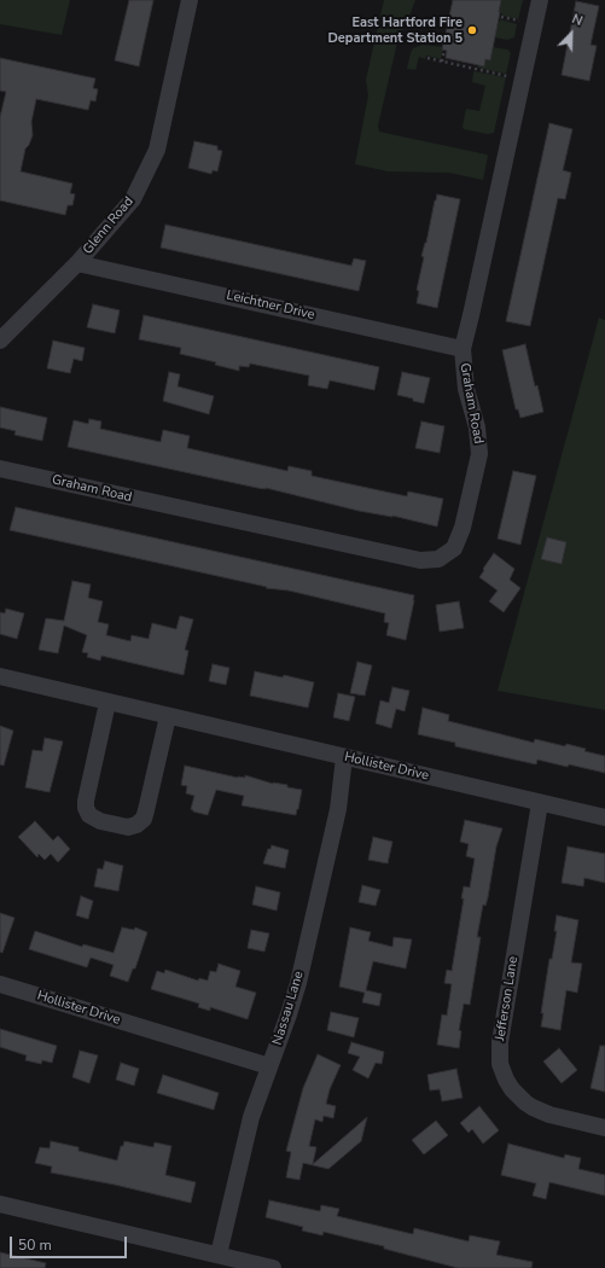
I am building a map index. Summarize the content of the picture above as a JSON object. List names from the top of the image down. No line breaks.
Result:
{"streets":{"street":["Glenn Road","Leichtner Drive","Graham Road","Hollister Drive","Jefferson Lane","Nassau Lane"]},"crossings":[["Glenn Road","Leichtner Drive"],["Leichtner Drive","Graham Road"],["Hollister Drive","Jefferson Lane"],["Hollister Drive","Nassau Lane"]],"places":["East Hartford Fire Department Station 5"],"scale_bar":"50 m","north":"top right"}
